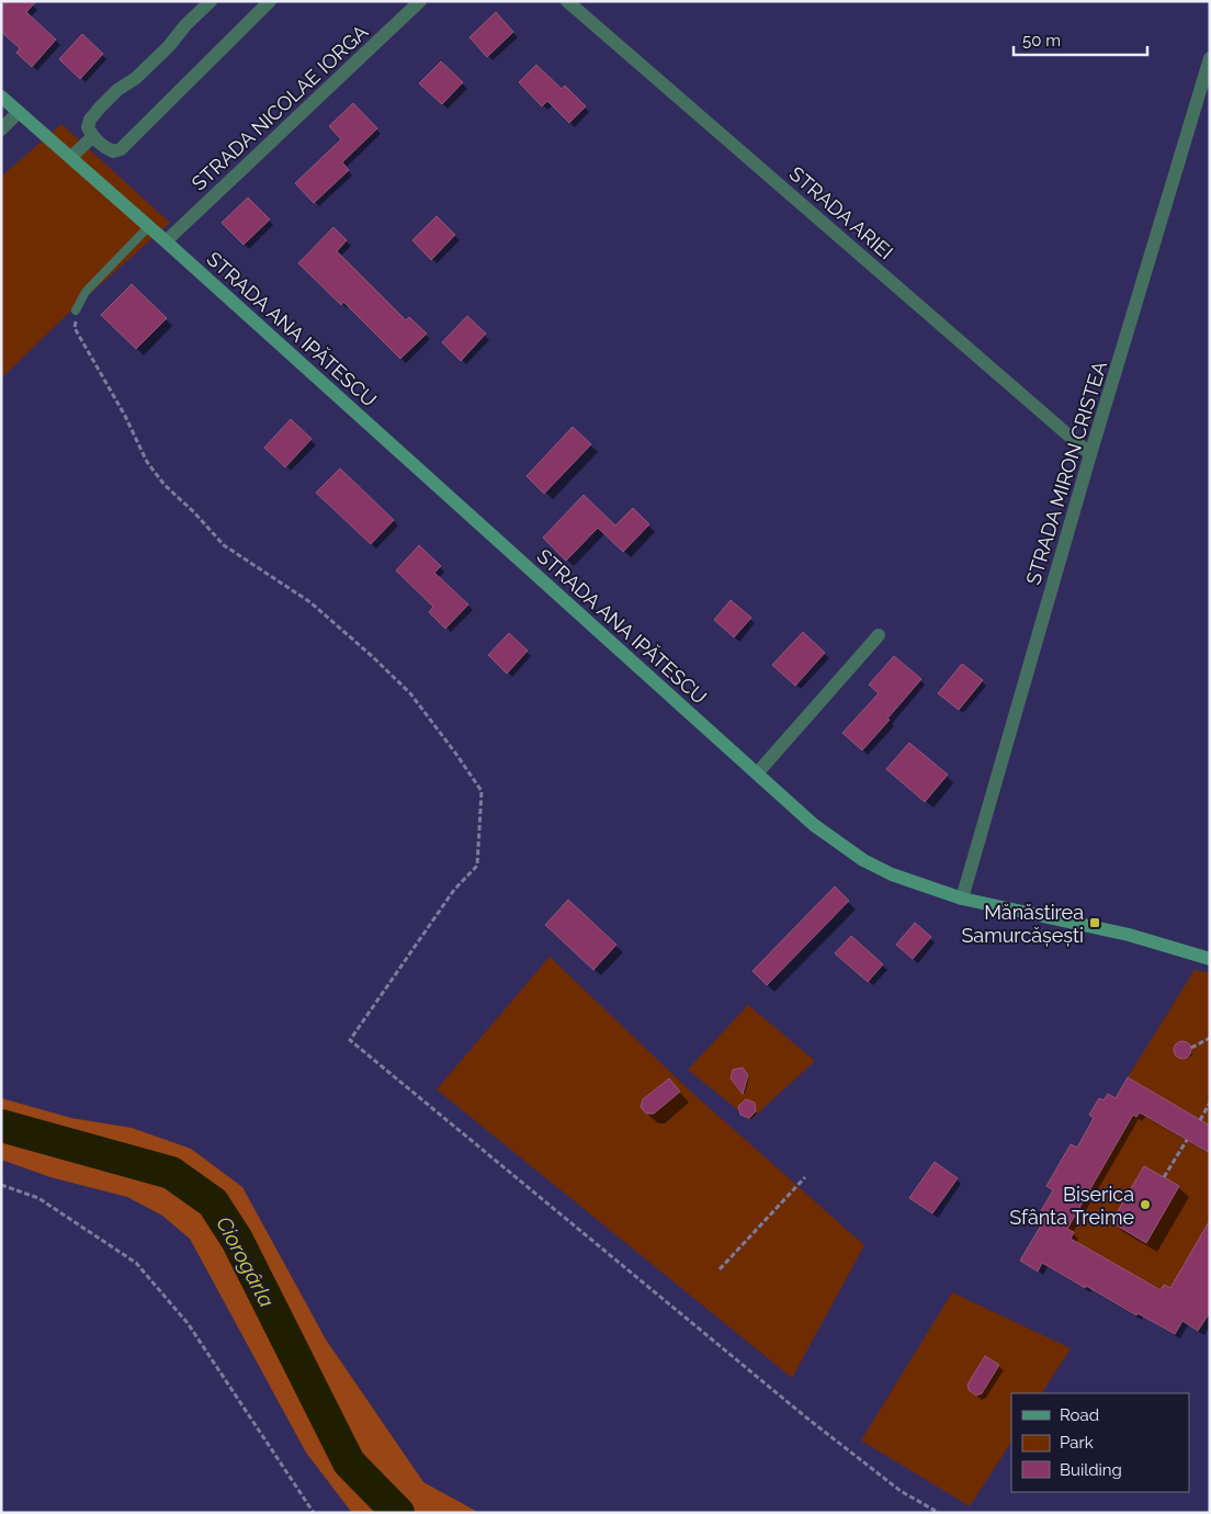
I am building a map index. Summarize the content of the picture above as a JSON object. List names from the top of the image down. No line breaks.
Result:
{"streets":{"main road":["STRADA ANA IPĂTESCU"],"street":["STRADA NICOLAE IORGA","STRADA ARIEI","STRADA MIRON CRISTEA"]},"crossings":[["STRADA NICOLAE IORGA","STRADA ANA IPĂTESCU"],["STRADA ARIEI","STRADA MIRON CRISTEA"],["STRADA ANA IPĂTESCU","STRADA MIRON CRISTEA"]],"water":["Ciorogârla"],"places":{"transit":["Mănăstirea Samurcășești"],"other":["Biserica Sfânta Treime"]},"legend":["Road","Park","Building"],"scale_bar":"50 m"}
